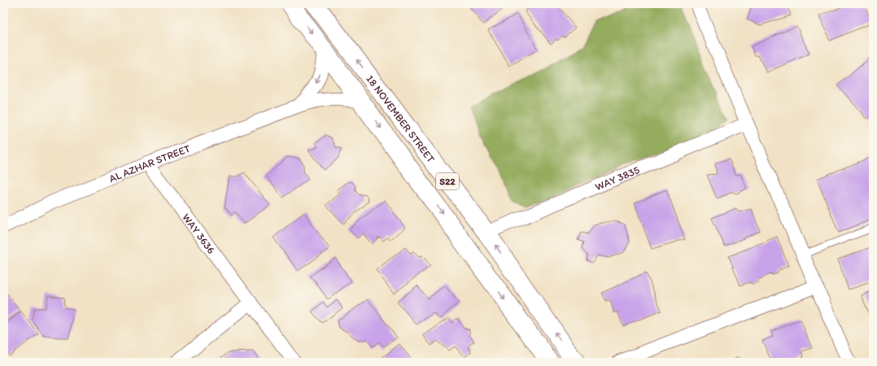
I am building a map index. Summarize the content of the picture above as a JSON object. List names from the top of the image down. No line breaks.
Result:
{"streets":{"main road":["18 NOVEMBER STREET","S22"],"street":["AL AZHAR STREET","WAY 3835","WAY 3636"]},"crossings":[["18 NOVEMBER STREET","AL AZHAR STREET"],["18 NOVEMBER STREET","WAY 3835"],["AL AZHAR STREET","WAY 3636"]]}
